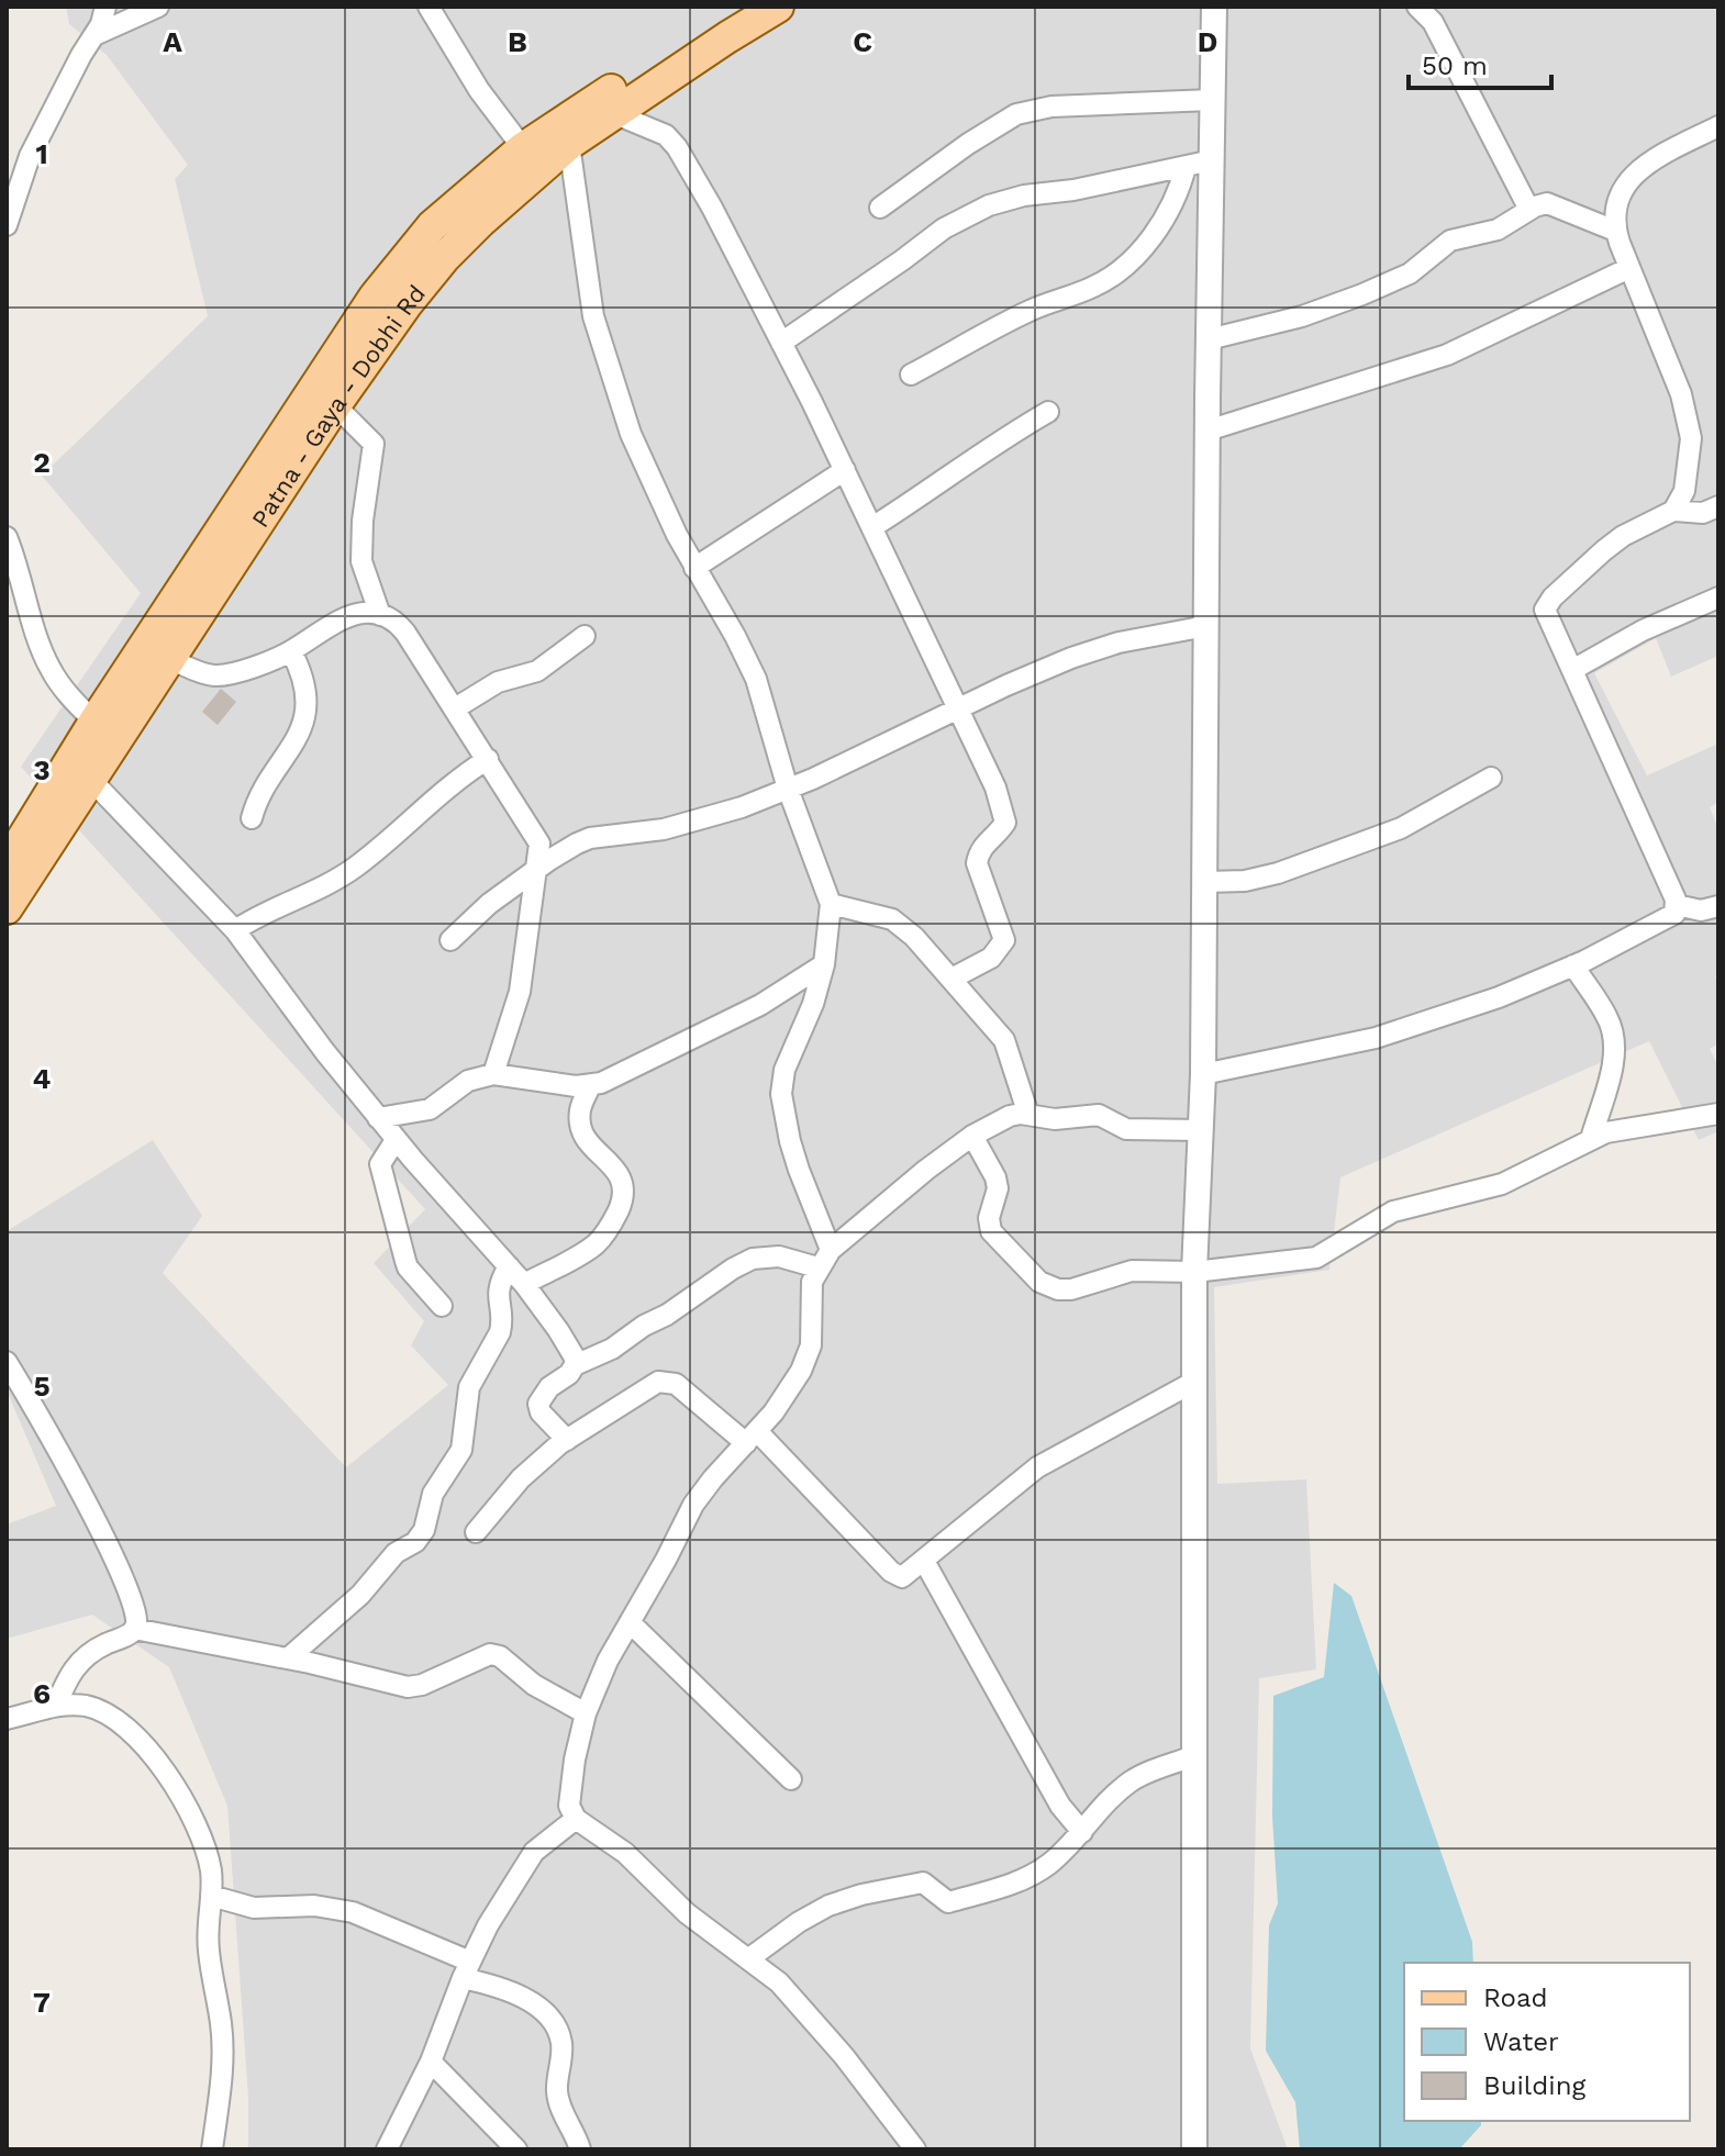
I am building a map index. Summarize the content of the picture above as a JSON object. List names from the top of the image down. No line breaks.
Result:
{"streets":{"main road":["Patna - Gaya - Dobhi Rd"]},"legend":["Road","Water","Building"],"scale_bar":"50 m","grid":{"columns":["A","B","C","D"],"rows":["1","2","3","4","5","6","7"]}}
